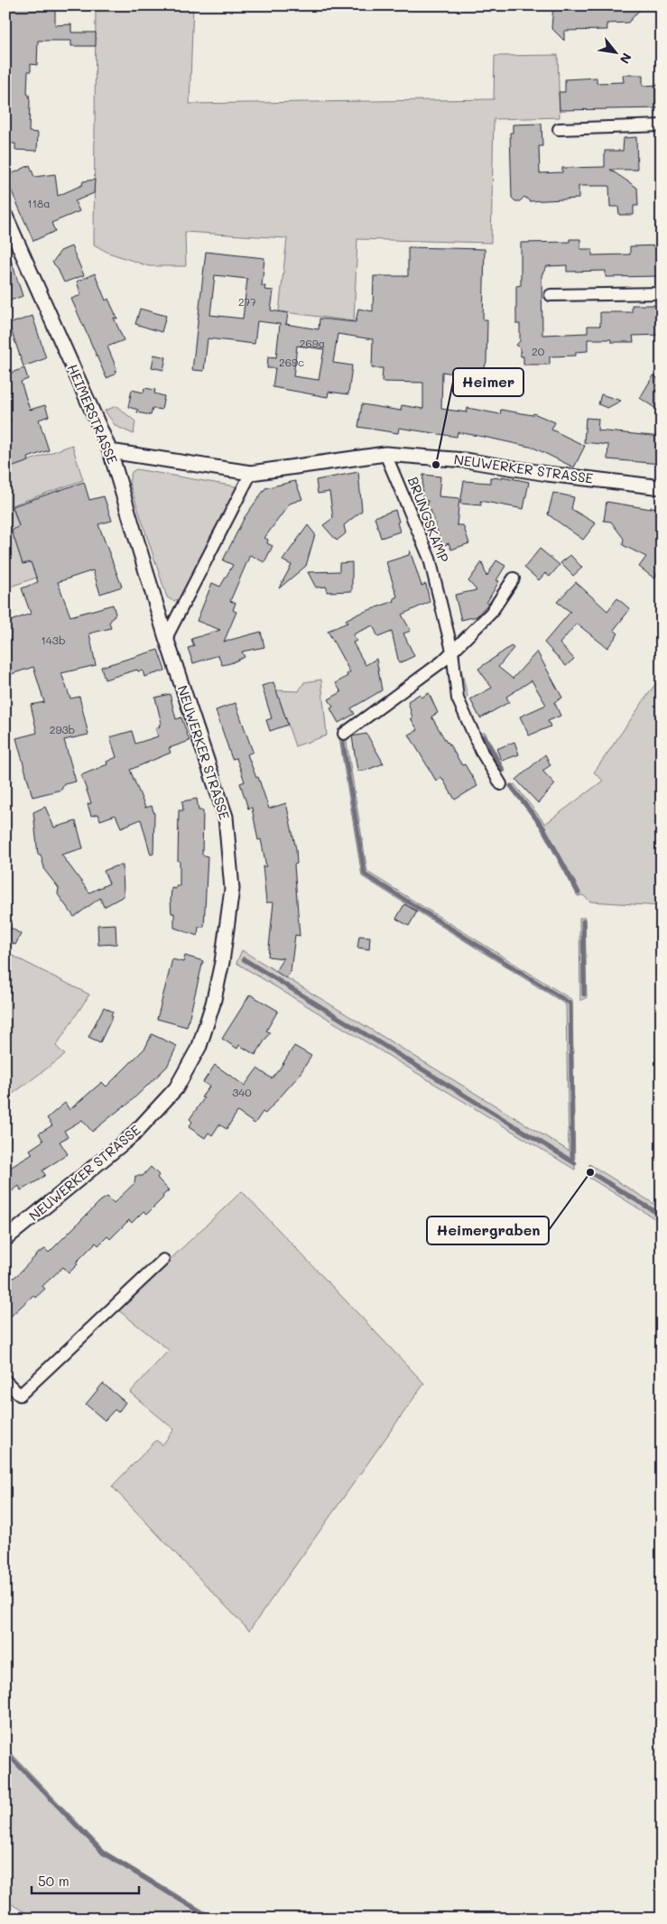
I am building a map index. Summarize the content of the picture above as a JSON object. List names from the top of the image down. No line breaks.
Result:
{"streets":{"street":["HEIMERSTRASSE","NEUWERKER STRASSE","BRUNGSKAMP"]},"crossings":[["HEIMERSTRASSE","NEUWERKER STRASSE"],["NEUWERKER STRASSE","BRUNGSKAMP"]],"places":["Heimer","Heimergraben"],"house_numbers":["118a","277","269a","20","269c","143b","293b","340"],"scale_bar":"50 m","north":"bottom right"}
